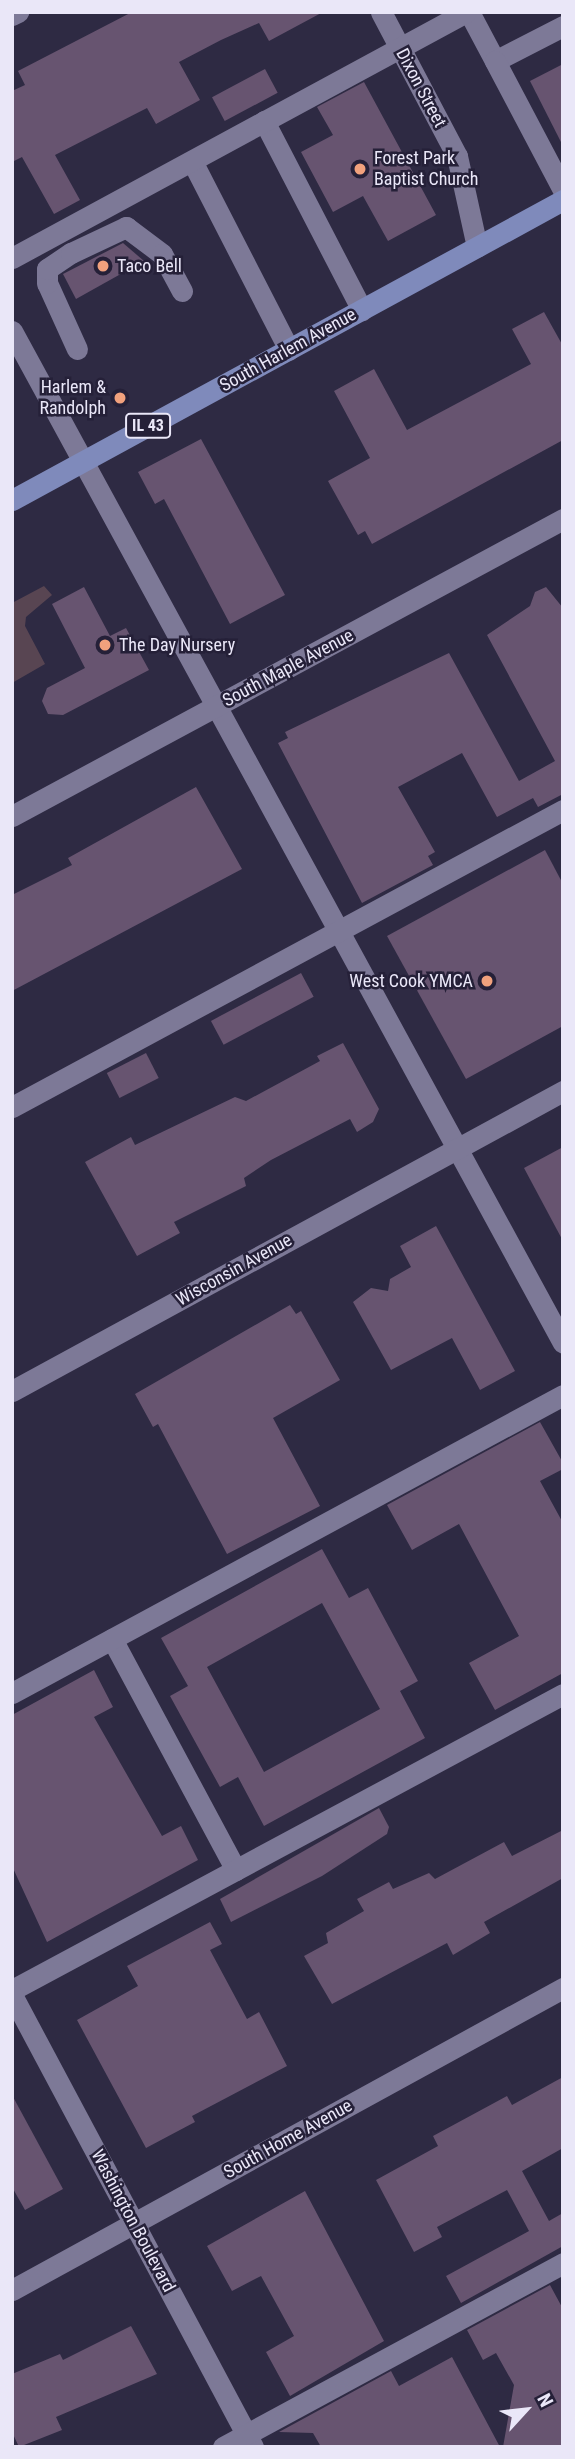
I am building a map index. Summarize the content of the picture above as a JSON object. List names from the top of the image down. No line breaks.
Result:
{"streets":{"main road":["South Harlem Avenue","IL 43"],"street":["Dixon Street","South Maple Avenue","Wisconsin Avenue","South Home Avenue","Washington Boulevard"]},"crossings":[["Dixon Street","South Harlem Avenue"],["South Home Avenue","Washington Boulevard"]],"places":["Forest Park Baptist Church","Taco Bell","Harlem & Randolph","The Day Nursery","West Cook YMCA"],"north":"top right"}
